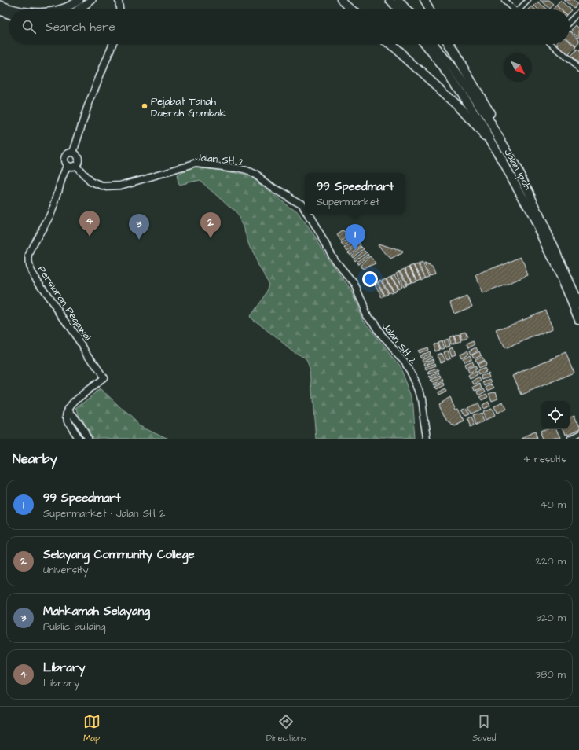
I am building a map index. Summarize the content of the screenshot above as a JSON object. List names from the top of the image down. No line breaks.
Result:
{"streets":{"highway":["Jalan Ipoh"],"street":["Jalan SH 2","Persiaran Pegawai"]},"crossings":[["Jalan SH 2","Persiaran Pegawai"]],"places":["Pejabat Tanah Daerah Gombak"],"north":"bottom right","page":{"search":"Search here","popup":["99 Speedmart","Supermarket"],"pins":["4","2","3","1"],"heading":["Nearby","4 results"],"list":[{"mark":"1","name":"99 Speedmart","note":"Supermarket · Jalan SH 2","value":"40 m"},{"mark":"2","name":"Selayang Community College","note":"University","value":"220 m"},{"mark":"3","name":"Mahkamah Selayang","note":"Public building","value":"320 m"},{"mark":"4","name":"Library","note":"Library","value":"380 m"}],"nav":["Map","Directions","Saved"]}}
